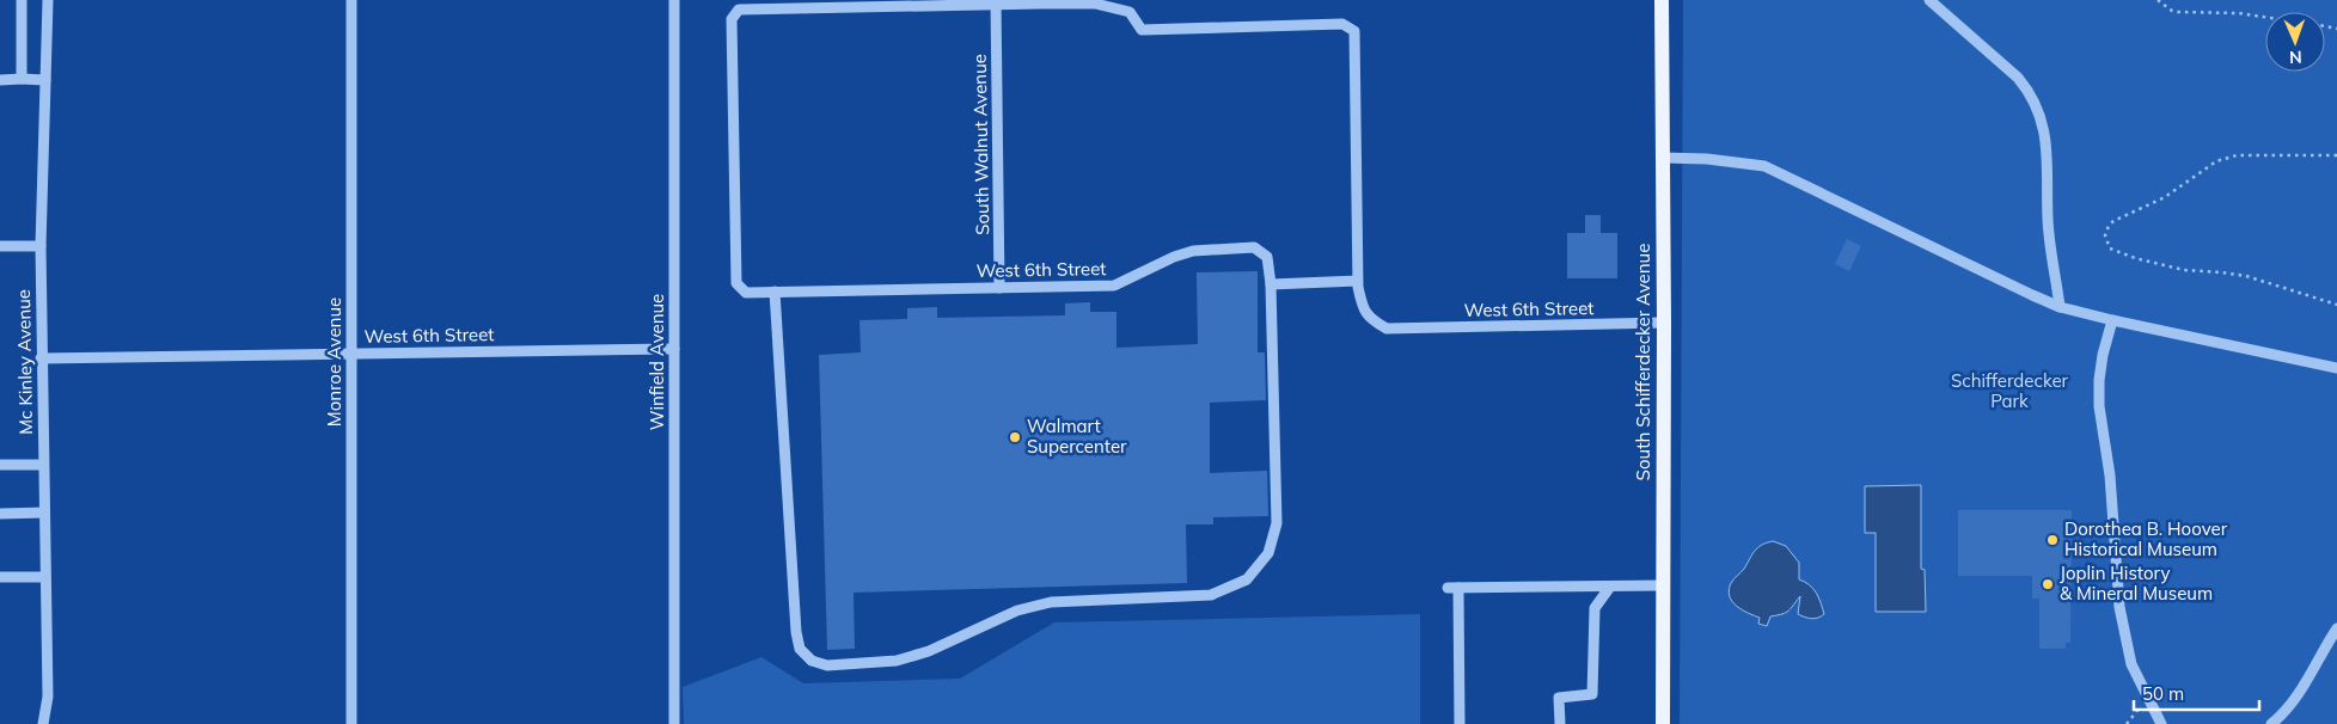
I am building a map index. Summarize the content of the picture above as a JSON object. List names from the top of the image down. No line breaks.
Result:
{"streets":{"main road":["South Schifferdecker Avenue"],"street":["South Walnut Avenue","West 6th Street","Mc Kinley Avenue","Monroe Avenue","Winfield Avenue"]},"crossings":[["South Walnut Avenue","West 6th Street"],["West 6th Street","Mc Kinley Avenue"],["West 6th Street","Monroe Avenue"],["West 6th Street","Winfield Avenue"],["West 6th Street","South Schifferdecker Avenue"]],"parks":["Schifferdecker Park"],"places":["Walmart Supercenter","Dorothea B. Hoover Historical Museum","Joplin History & Mineral Museum"],"scale_bar":"50 m","north":"bottom"}
